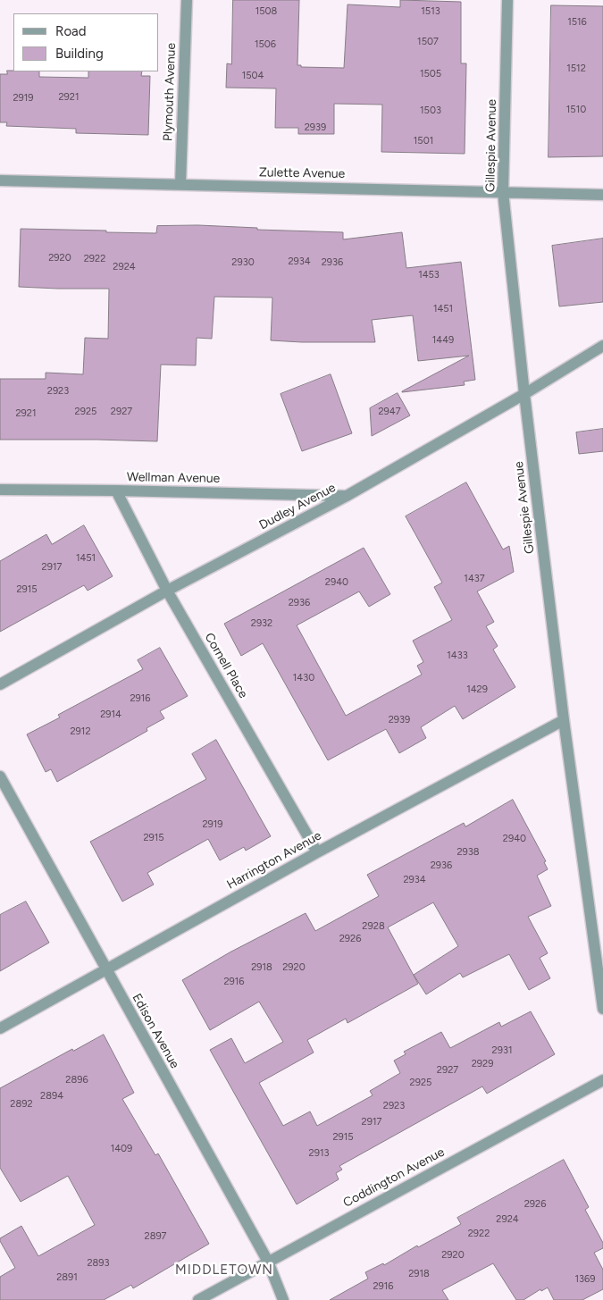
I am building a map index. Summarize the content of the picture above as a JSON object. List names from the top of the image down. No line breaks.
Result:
{"streets":{"street":["Plymouth Avenue","Gillespie Avenue","Zulette Avenue","Wellman Avenue","Dudley Avenue","Cornell Place","Harrington Avenue","Edison Avenue","Coddington Avenue"]},"crossings":[["Plymouth Avenue","Zulette Avenue"],["Gillespie Avenue","Zulette Avenue"],["Gillespie Avenue","Dudley Avenue"],["Gillespie Avenue","Harrington Avenue"],["Wellman Avenue","Dudley Avenue"],["Wellman Avenue","Cornell Place"],["Dudley Avenue","Cornell Place"],["Cornell Place","Harrington Avenue"],["Harrington Avenue","Edison Avenue"],["Edison Avenue","Coddington Avenue"]],"districts":["MIDDLETOWN"],"house_numbers":["1508","1513","1516","1507","1506","1512","1505","1504","2921","2919","1510","1503","2939","1501","2920","2922","2934","2930","2936","2924","1453","1451","1449","2923","2925","2927","2947","2921","1451","2917","1437","2940","2915","2936","2932","1433","1430","1429","2916","2914","2939","2912","2919","2915","2940","2938","2936","2934","2928","2926","2918","2920","2916","2931","2929","2927","2896","2925","2894","2892","2923","2917","2915","1409","2913","2926","2924","2922","2897","2920","2893","2918","2891","1369","2916"],"legend":["Road","Building"]}
